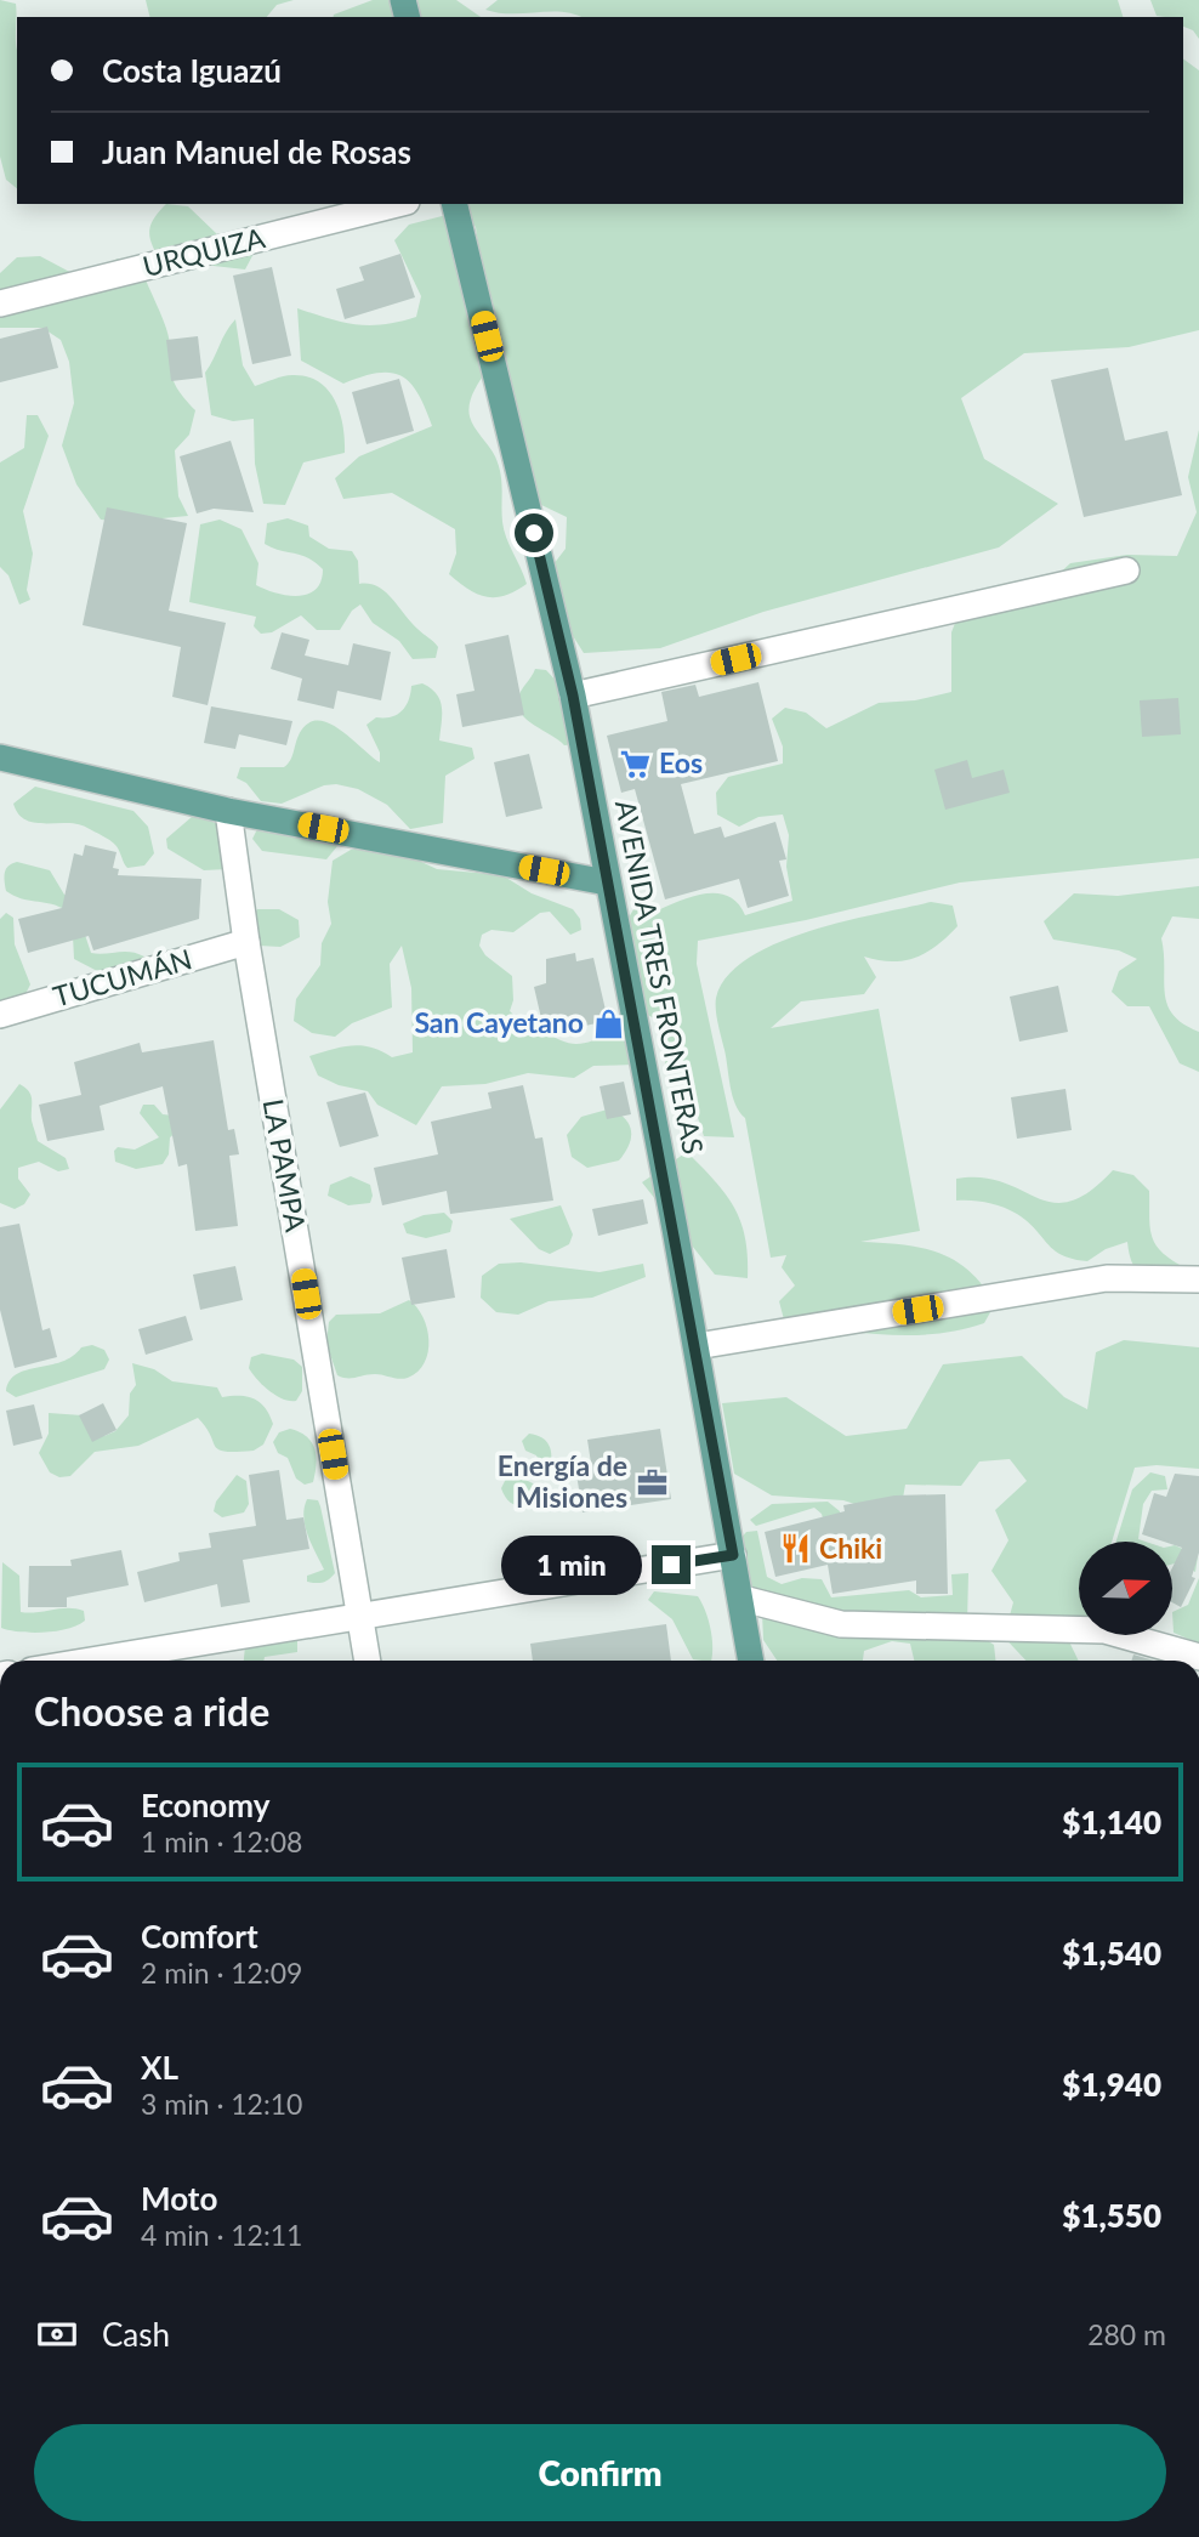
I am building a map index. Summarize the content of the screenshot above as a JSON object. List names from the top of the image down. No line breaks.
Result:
{"streets":{"main road":["AVENIDA TRES FRONTERAS"],"street":["URQUIZA","TUCUMÁN","LA PAMPA"]},"crossings":[["TUCUMÁN","LA PAMPA"]],"places":{"supermarket":["Eos"],"shop":["San Cayetano"],"office":["Energía de Misiones"],"restaurant":["Chiki"]},"north":"right","page":{"banner":["Costa Iguazú","Juan Manuel de Rosas"],"bubble":"1 min","heading":"Choose a ride","list":[{"name":"Economy","note":"1 min · 12:08","value":"$1,140"},{"name":"Comfort","note":"2 min · 12:09","value":"$1,540"},{"name":"XL","note":"3 min · 12:10","value":"$1,940"},{"name":"Moto","note":"4 min · 12:11","value":"$1,550"}],"pay":["Cash","280 m"],"buttons":"Confirm"}}
